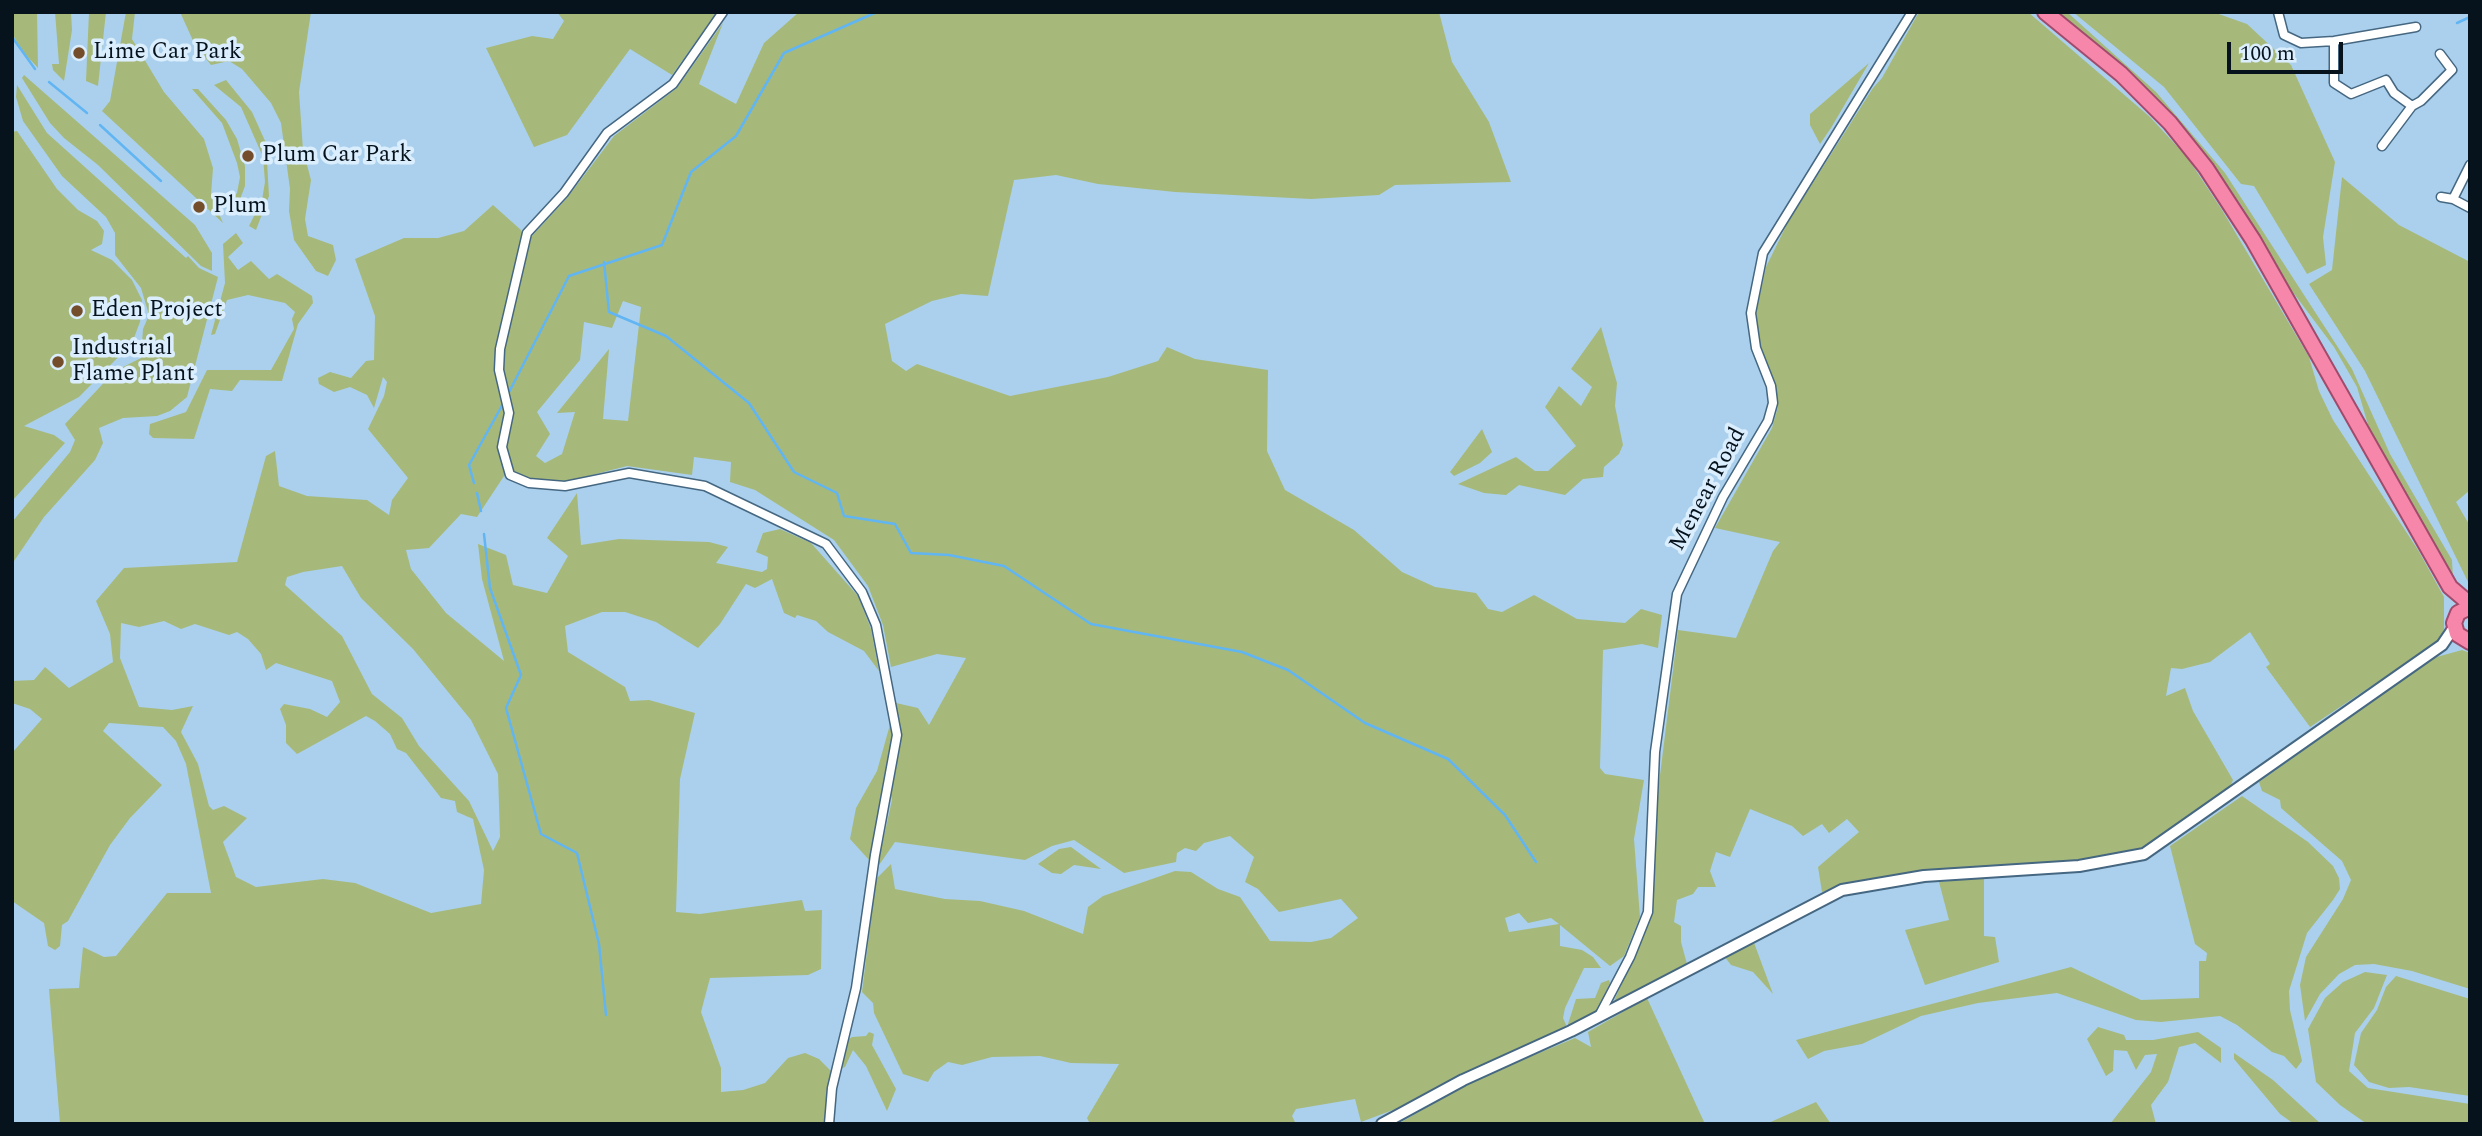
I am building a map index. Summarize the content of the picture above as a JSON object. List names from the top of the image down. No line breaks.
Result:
{"streets":{"street":["Menear Road"]},"places":["Lime Car Park","Plum Car Park","Plum","Eden Project","Industrial Flame Plant"],"scale_bar":"100 m"}
